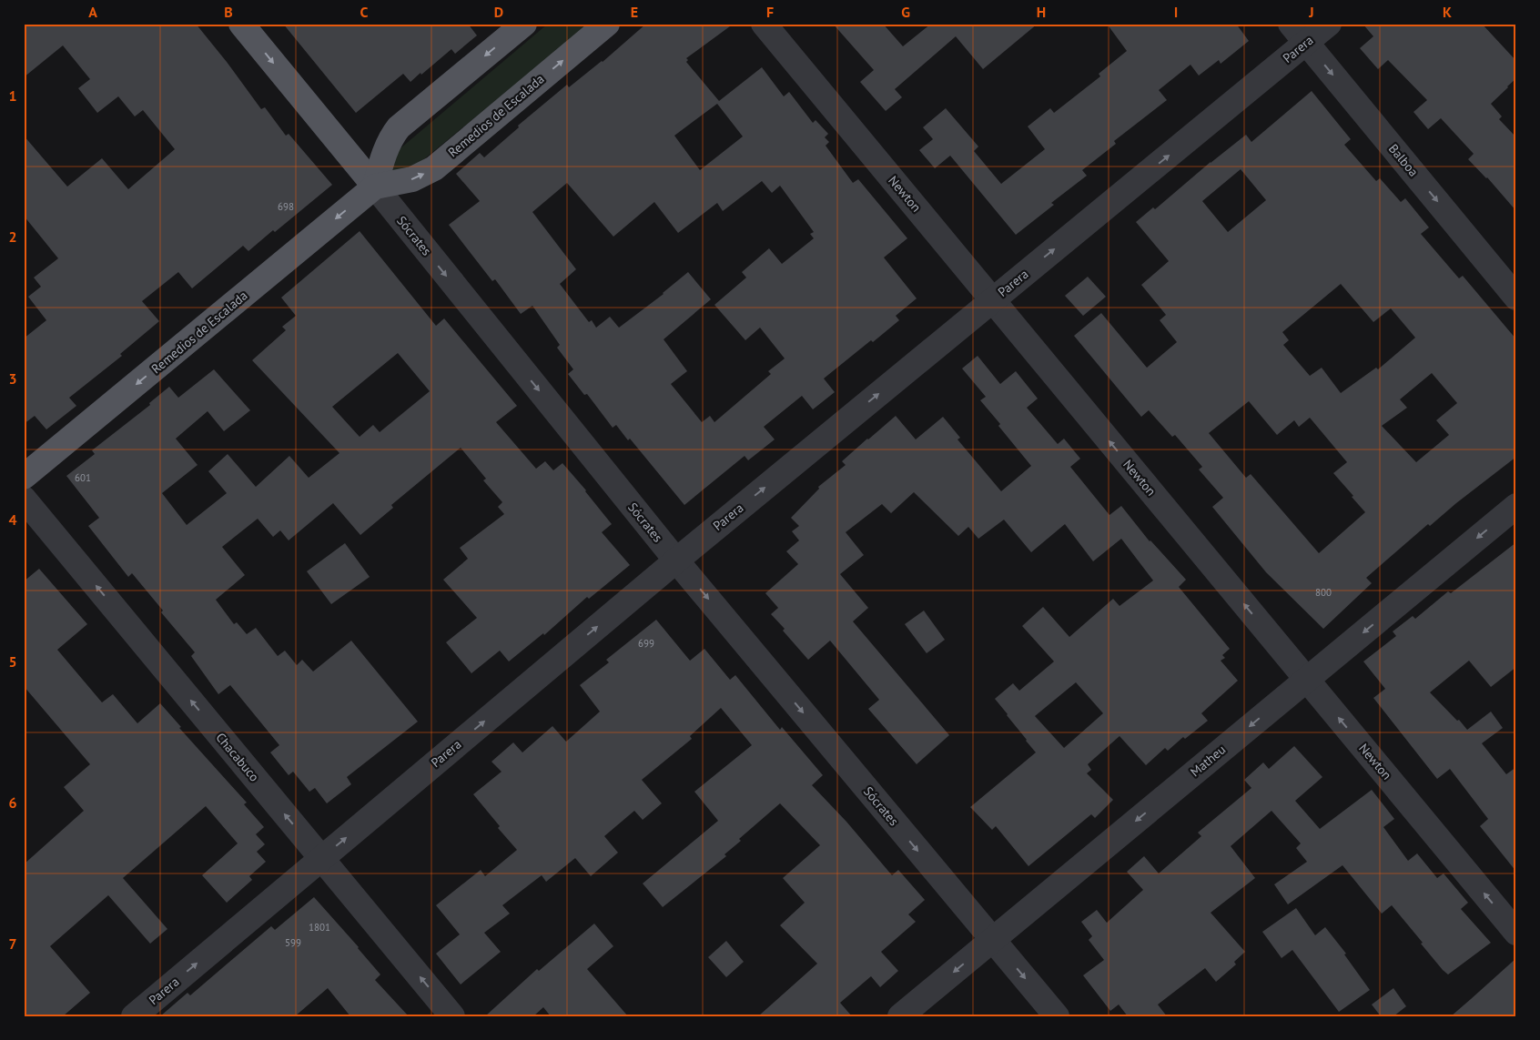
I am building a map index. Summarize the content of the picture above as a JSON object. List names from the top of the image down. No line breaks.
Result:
{"streets":{"main road":["Remedios de Escalada","Sócrates"],"street":["Parera","Balboa","Newton","Chacabuco","Matheu"]},"crossings":[["Parera","Balboa"],["Parera","Newton"],["Parera","Sócrates"],["Parera","Chacabuco"],["Remedios de Escalada","Sócrates"],["Newton","Matheu"],["Sócrates","Matheu"]],"one_way":["Parera","Balboa","Newton","Sócrates","Chacabuco","Matheu"],"house_numbers":["698","601","800","699","1801","599"],"grid":{"columns":["A","B","C","D","E","F","G","H","I","J","K"],"rows":["1","2","3","4","5","6","7"]}}
